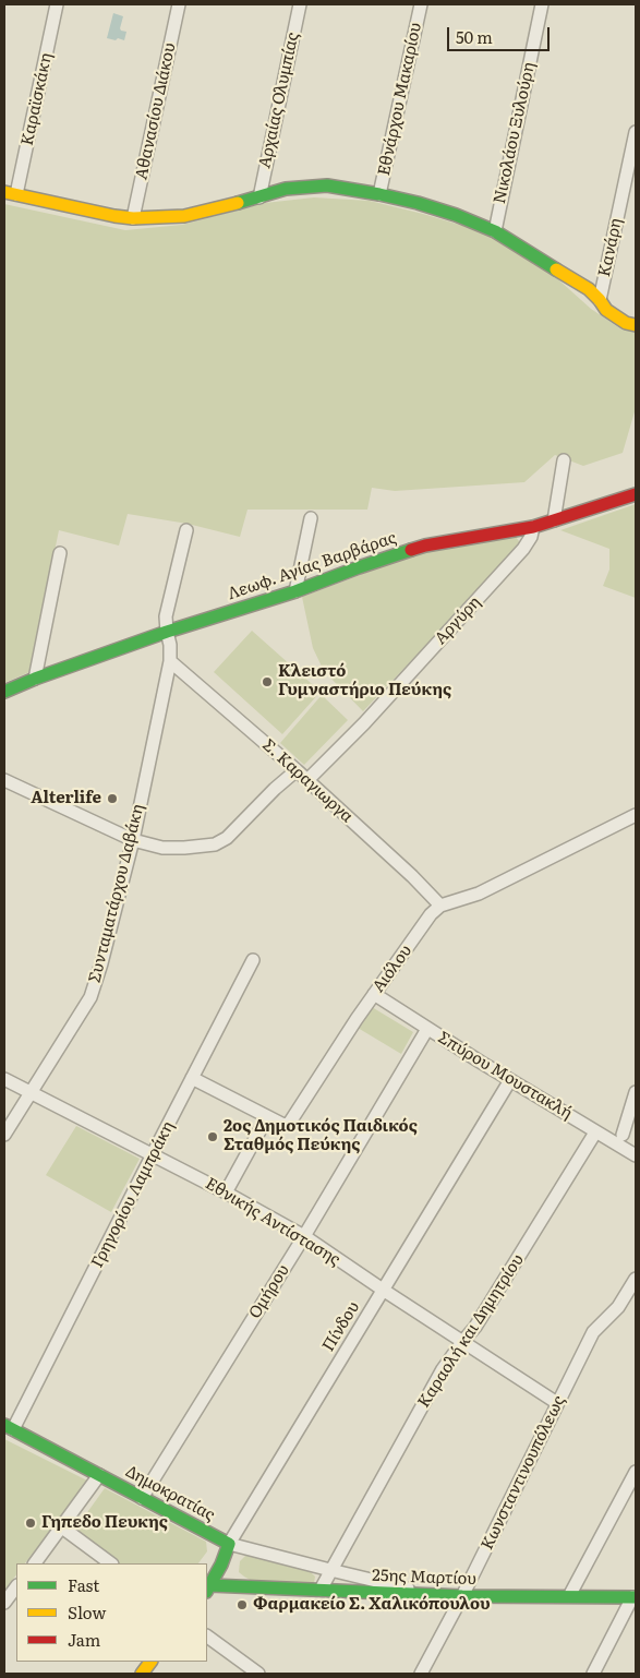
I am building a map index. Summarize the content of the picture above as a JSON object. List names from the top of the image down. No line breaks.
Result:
{"streets":{"street":["Καραϊσκάκη","Εθνάρχου Μακαρίου","Αρχαίας Ολυμπίας","Αθανασίου Διάκου","Νικολάου Ξυλούρη","Κανάρη","Λεωφ. Αγίας Βαρβάρας","Αργύρη","Σ. Καραγιωργα","Συνταματάρχου Δαβάκη","Αιόλου","Σπύρου Μουστακλή","Γρηγορίου Λαμπράκη","Εθνικής Αντίστασης","Ομήρου","Πίνδου","Καραολή και Δημητρίου","Κωνσταντινουπόλεως","Δημοκρατίας","25ης Μαρτίου"]},"crossings":[["Λεωφ. Αγίας Βαρβάρας","Αργύρη"],["Λεωφ. Αγίας Βαρβάρας","Συνταματάρχου Δαβάκη"],["Αργύρη","Σ. Καραγιωργα"],["Σ. Καραγιωργα","Συνταματάρχου Δαβάκη"],["Σ. Καραγιωργα","Αιόλου"],["Συνταματάρχου Δαβάκη","Εθνικής Αντίστασης"],["Αιόλου","Σπύρου Μουστακλή"],["Αιόλου","Γρηγορίου Λαμπράκη"],["Σπύρου Μουστακλή","Ομήρου"],["Σπύρου Μουστακλή","Πίνδου"],["Σπύρου Μουστακλή","Καραολή και Δημητρίου"],["Γρηγορίου Λαμπράκη","Εθνικής Αντίστασης"],["Γρηγορίου Λαμπράκη","Δημοκρατίας"],["Εθνικής Αντίστασης","Ομήρου"],["Εθνικής Αντίστασης","Πίνδου"],["Εθνικής Αντίστασης","Καραολή και Δημητρίου"],["Εθνικής Αντίστασης","Κωνσταντινουπόλεως"],["Ομήρου","Δημοκρατίας"],["Πίνδου","Δημοκρατίας"],["Πίνδου","25ης Μαρτίου"],["Καραολή και Δημητρίου","Δημοκρατίας"],["Καραολή και Δημητρίου","25ης Μαρτίου"],["Κωνσταντινουπόλεως","25ης Μαρτίου"],["Δημοκρατίας","25ης Μαρτίου"]],"places":["Κλειστό Γυμναστήριο Πεύκης","Alterlife","2ος Δημοτικός Παιδικός Σταθμός Πεύκης","Γηπεδο Πευκης","Φαρμακείο Σ. Χαλικόπουλου"],"legend":["Fast","Slow","Jam"],"scale_bar":"50 m"}
